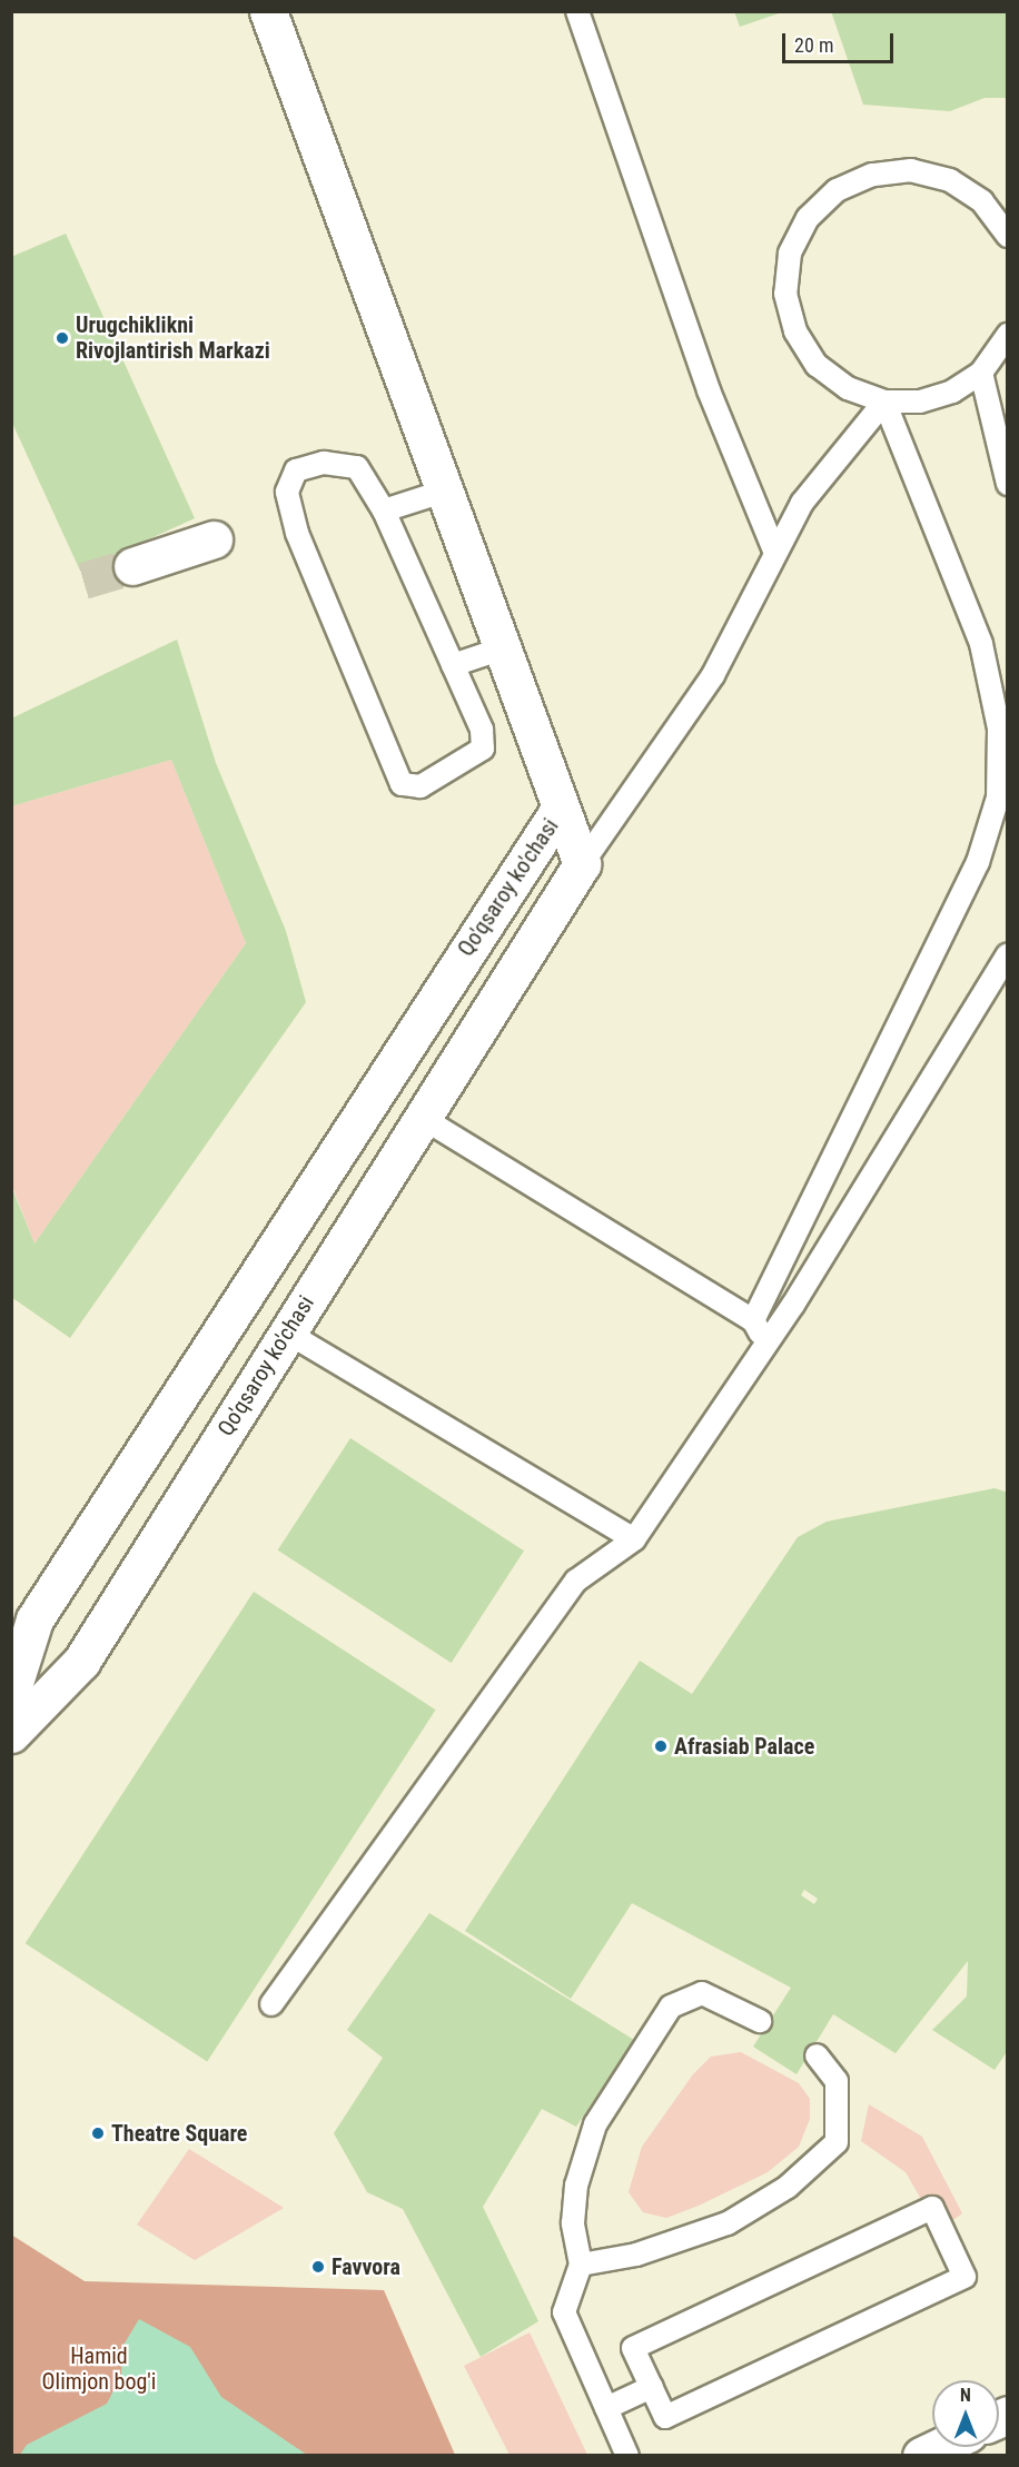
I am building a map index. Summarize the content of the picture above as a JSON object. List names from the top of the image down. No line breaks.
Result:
{"streets":{"street":["Qo'qsaroy ko'chasi"]},"parks":["Hamid Olimjon bog'i"],"places":["Urugchiklikni Rivojlantirish Markazi","Afrasiab Palace","Theatre Square","Favvora"],"scale_bar":"20 m","north":"top"}
